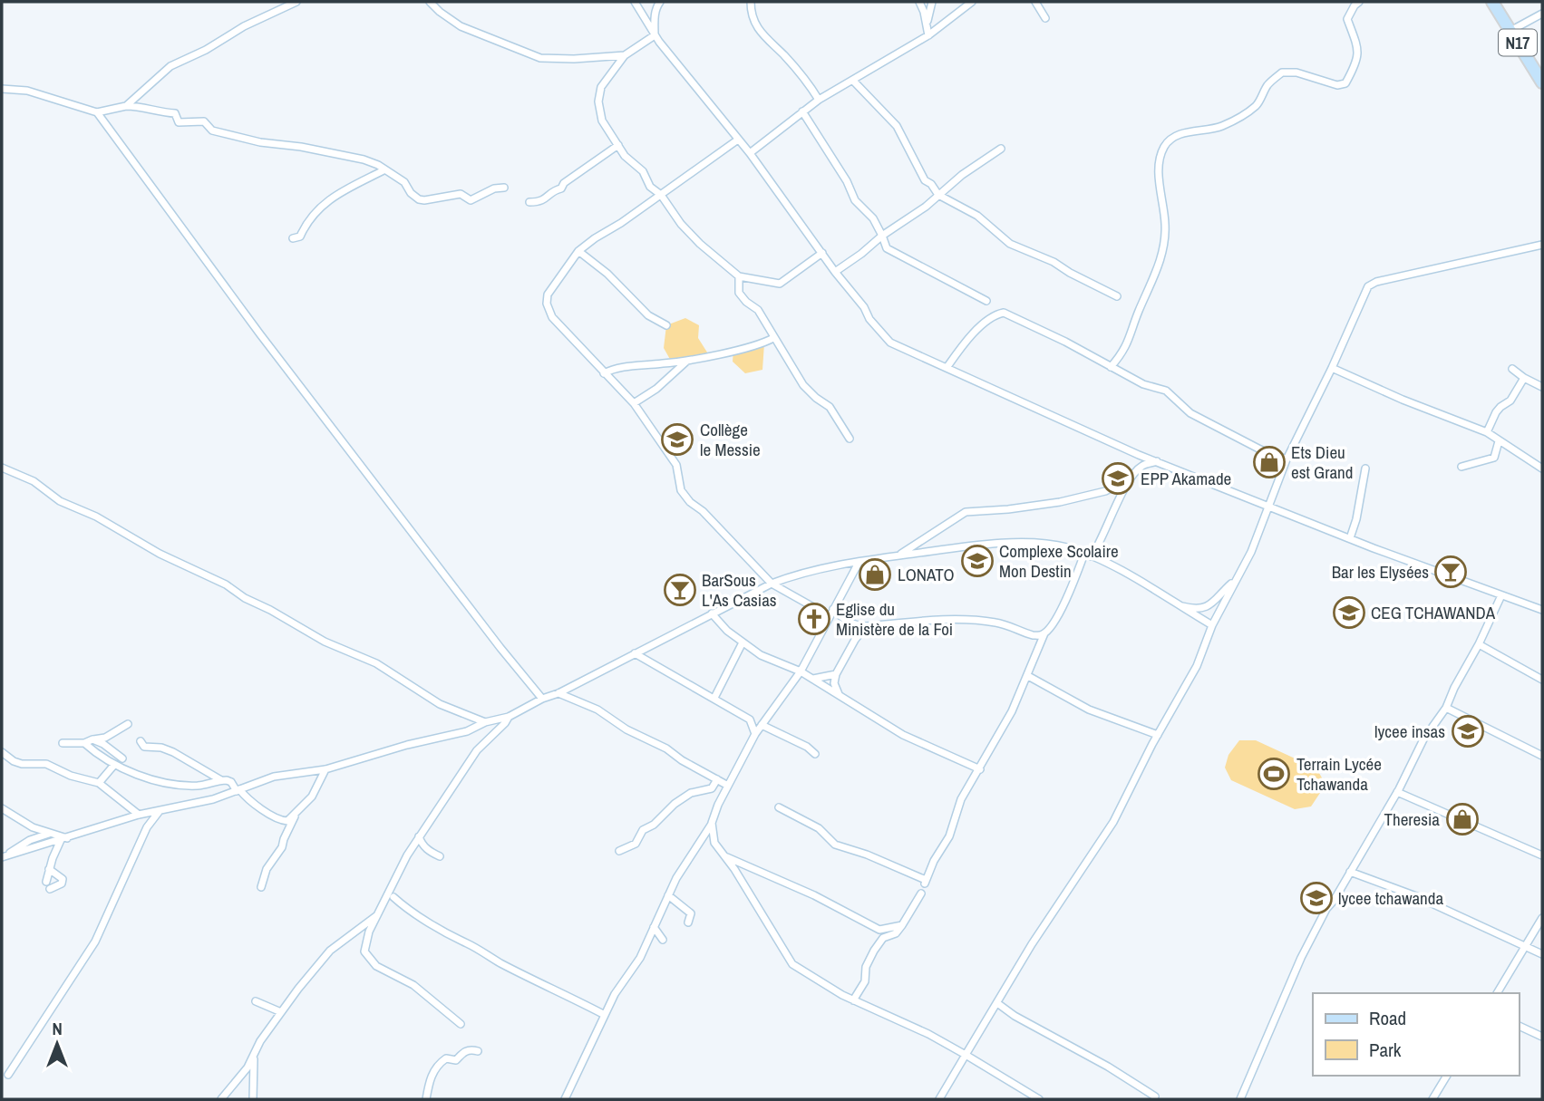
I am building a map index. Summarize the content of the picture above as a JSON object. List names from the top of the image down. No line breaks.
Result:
{"streets":{"main road":["N17"]},"places":{"school or university":["Collège le Messie","EPP Akamade","Complexe Scolaire Mon Destin","CEG TCHAWANDA","lycee insas","lycee tchawanda"],"shop":["Ets Dieu est Grand","LONATO","Theresia"],"bar":["Bar les Elysées","BarSous L'As Casias"],"church":["Eglise du Ministère de la Foi"],"sports":["Terrain Lycée Tchawanda"]},"legend":["Road","Park"],"north":"top"}
